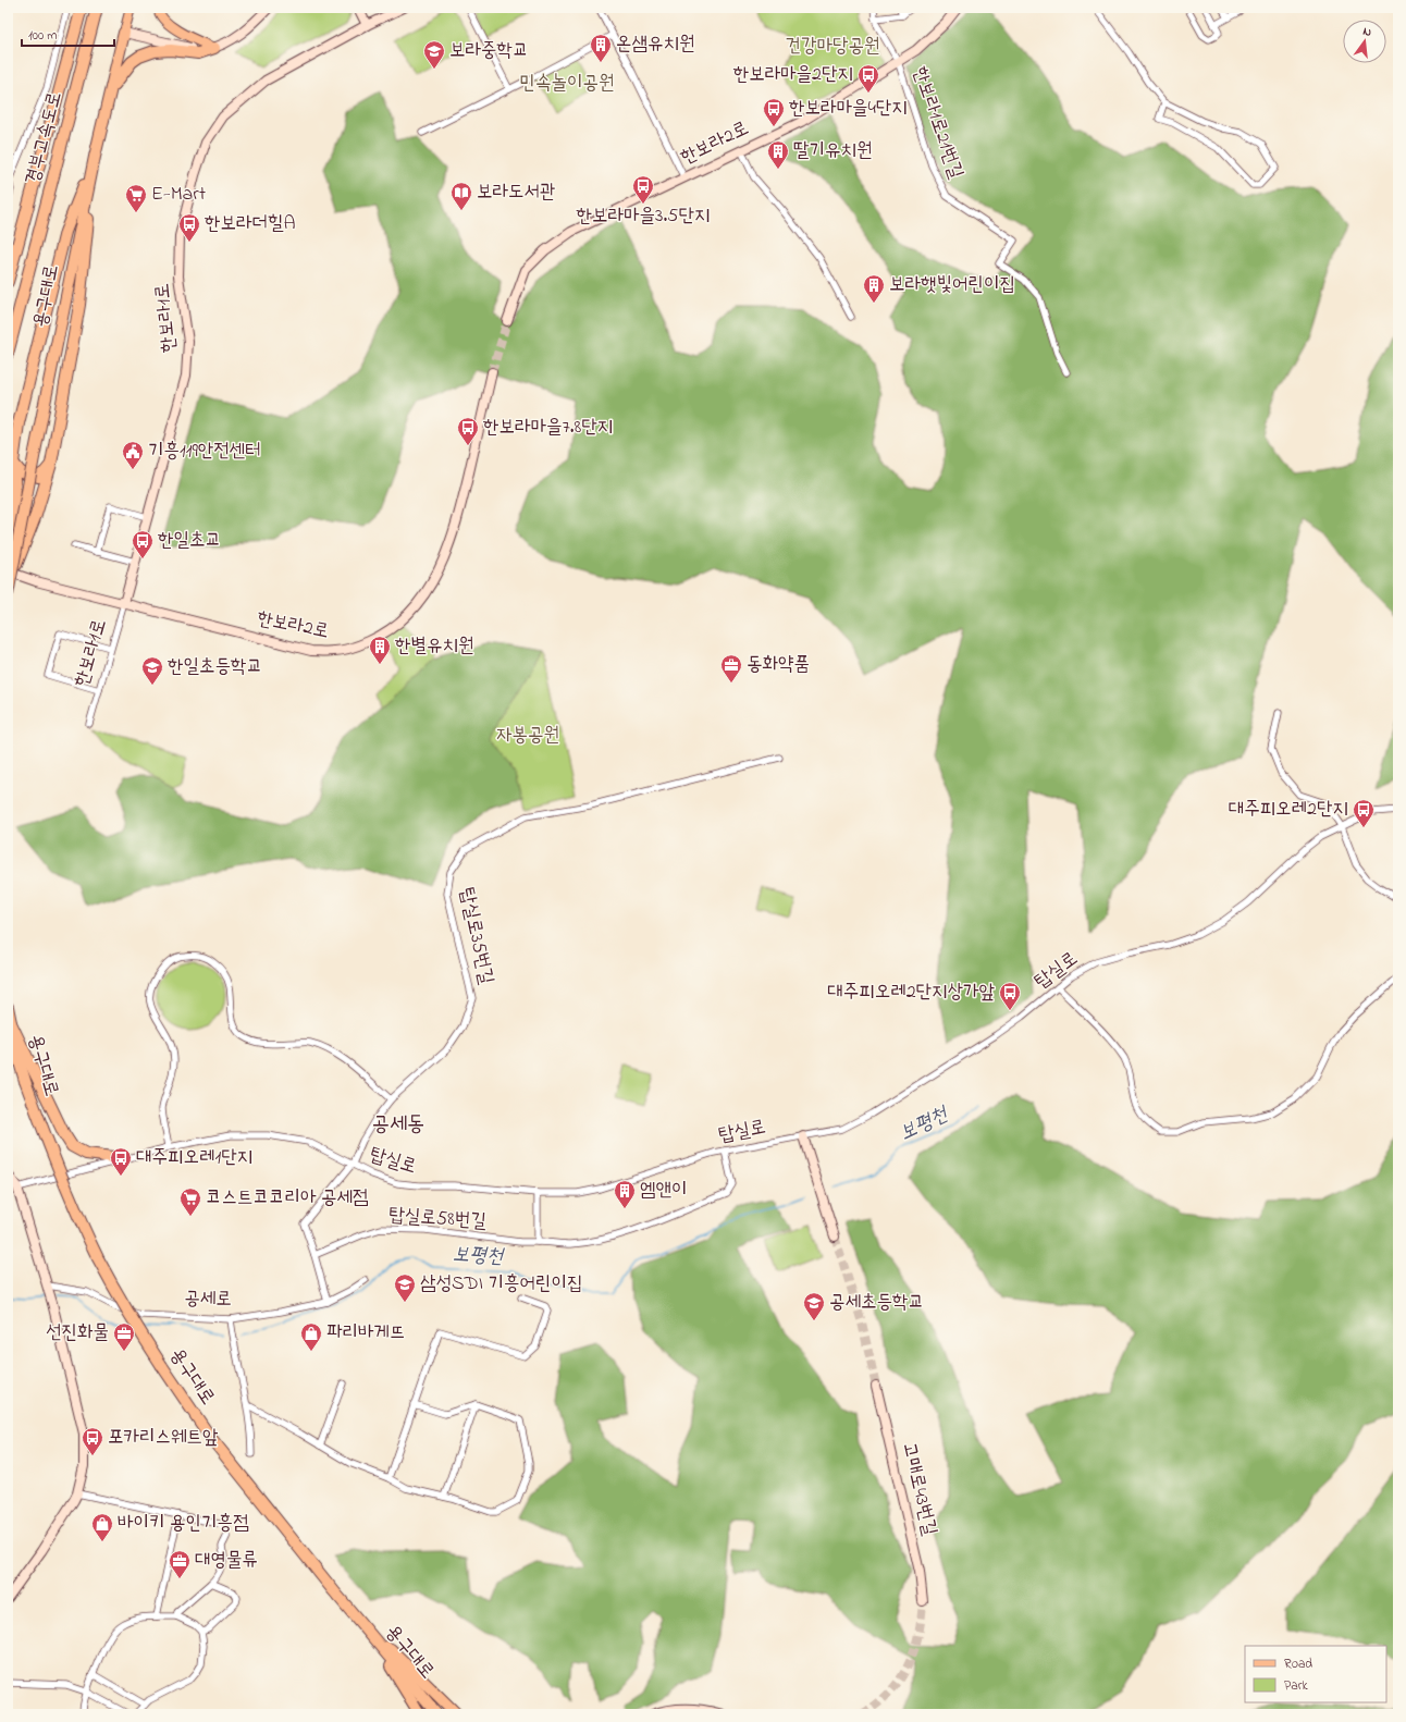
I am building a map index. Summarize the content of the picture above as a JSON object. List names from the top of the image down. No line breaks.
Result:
{"streets":{"highway":["경부고속도로","용구대로"],"street":["한보라1로21번길","한보라2로","한보라1로","탑실로35번길","탑실로","탑실로58번길","공세로","고매로43번길"]},"crossings":[["한보라1로21번길","한보라2로"],["한보라2로","한보라1로"],["탑실로35번길","탑실로"],["탑실로35번길","탑실로58번길"],["탑실로","탑실로58번길"]],"districts":["공세동"],"water":["보평천"],"parks":["건강마당공원","민속놀이공원","자봉공원"],"places":{"building":["온샘유치원","딸기유치원","보라햇빛어린이집","한별유치원","엠앤이"],"school or university":["보라중학교","한일초등학교","삼성SDI 기흥어린이집","공세초등학교"],"bus stop":["한보라마을2단지","한보라마을4단지","한보라마을3.5단지","한보라더힐A","한보라마을7.8단지","한일초교","대주피오레2단지","대주피오레2단지상가앞","대주피오레1단지","포카리스웨트앞"],"library":["보라도서관"],"supermarket":["E-Mart","코스트코코리아 공세점"],"public building":["기흥119안전센터"],"office":["동화약품","선진화물","대영물류"],"shop":["파리바게뜨","바이키 용인기흥점"]},"legend":["Road","Park"],"scale_bar":"100 m","north":"top"}
